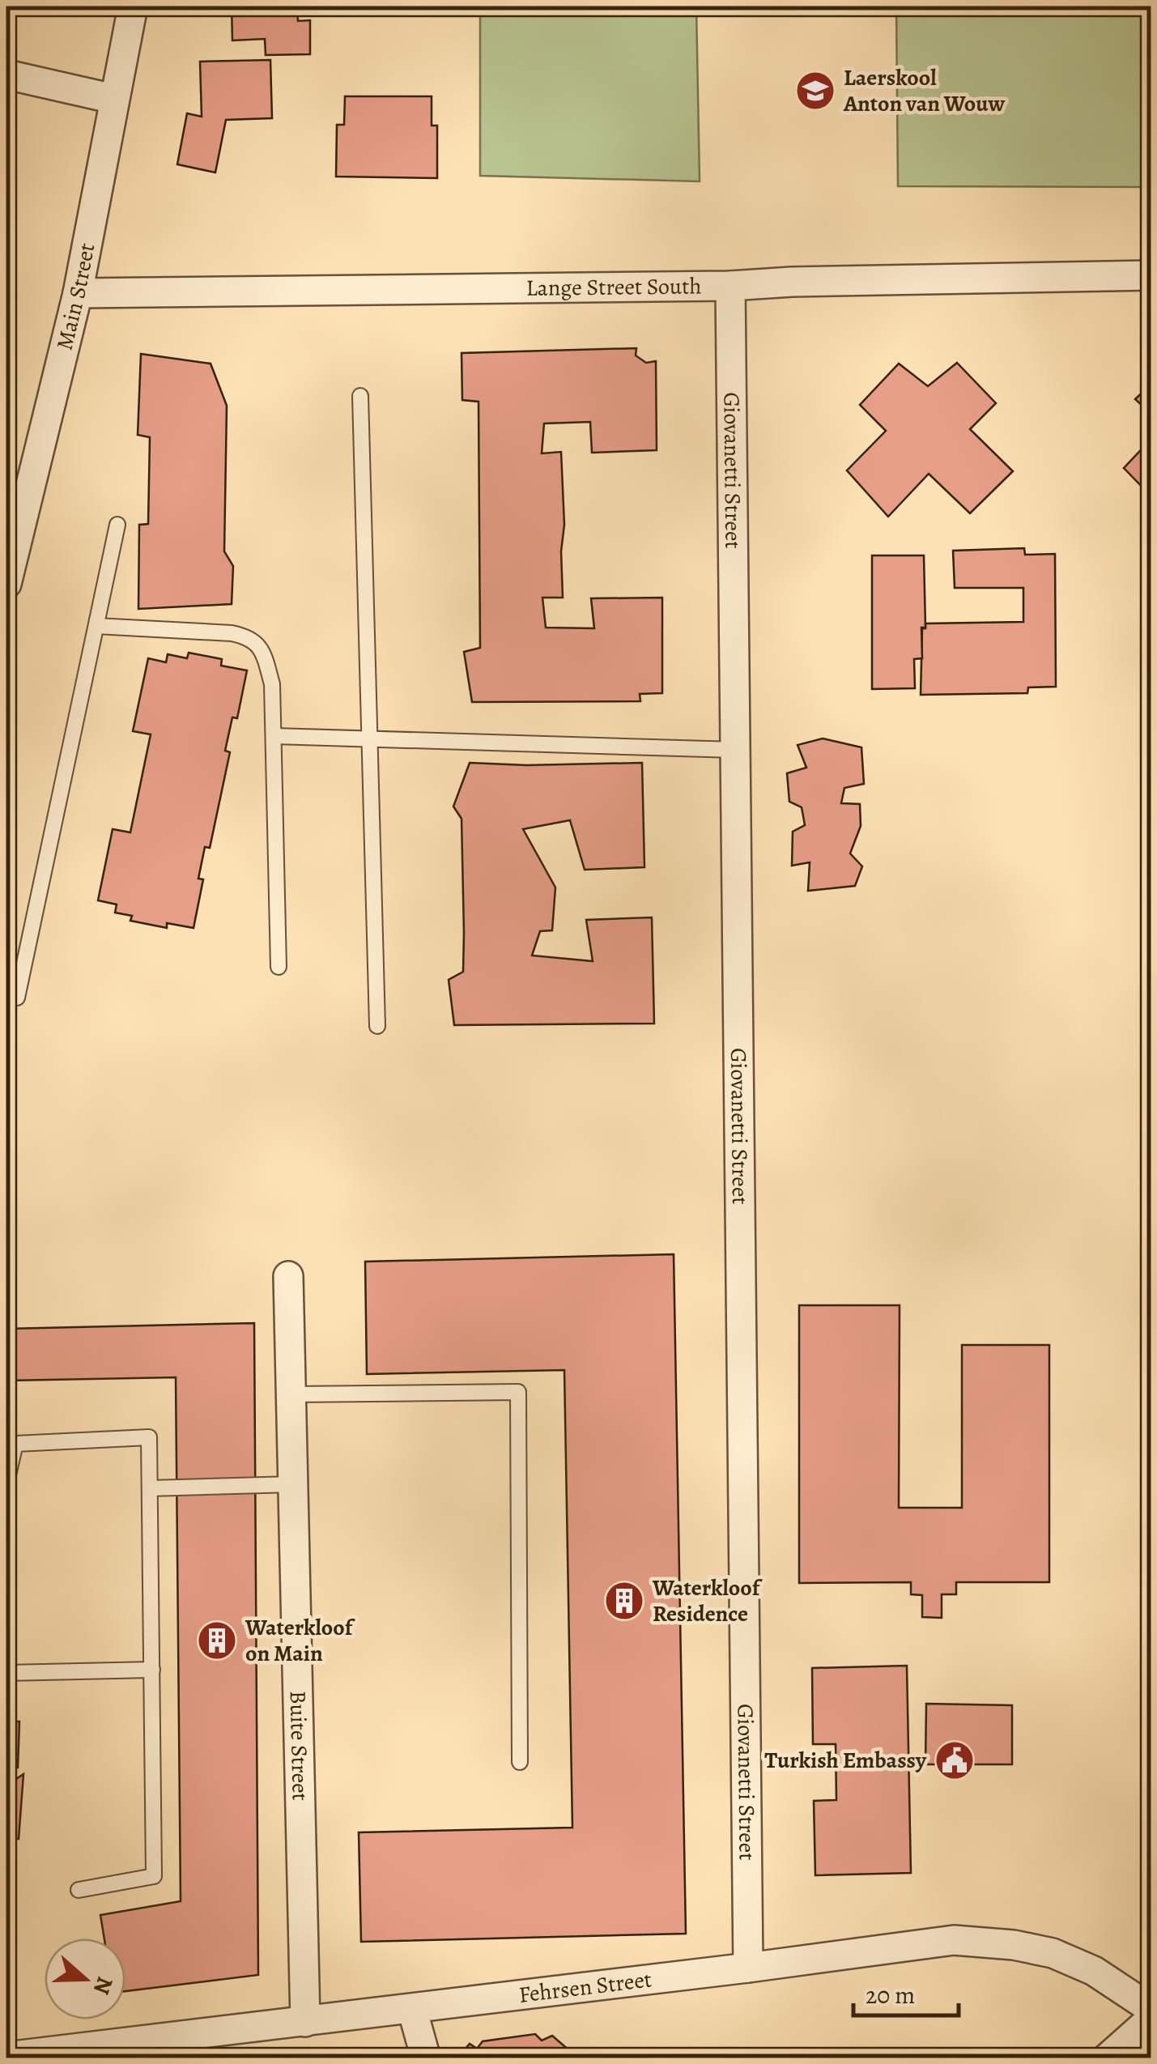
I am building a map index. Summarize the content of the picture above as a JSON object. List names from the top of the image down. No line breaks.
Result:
{"streets":{"street":["Lange Street South","Main Street","Giovanetti Street","Buite Street","Fehrsen Street"]},"crossings":[["Lange Street South","Main Street"],["Lange Street South","Giovanetti Street"],["Giovanetti Street","Fehrsen Street"],["Buite Street","Fehrsen Street"]],"places":{"school or university":["Laerskool Anton van Wouw"],"building":["Waterkloof Residence","Waterkloof on Main"],"public building":["Turkish Embassy"]},"scale_bar":"20 m","north":"right"}
